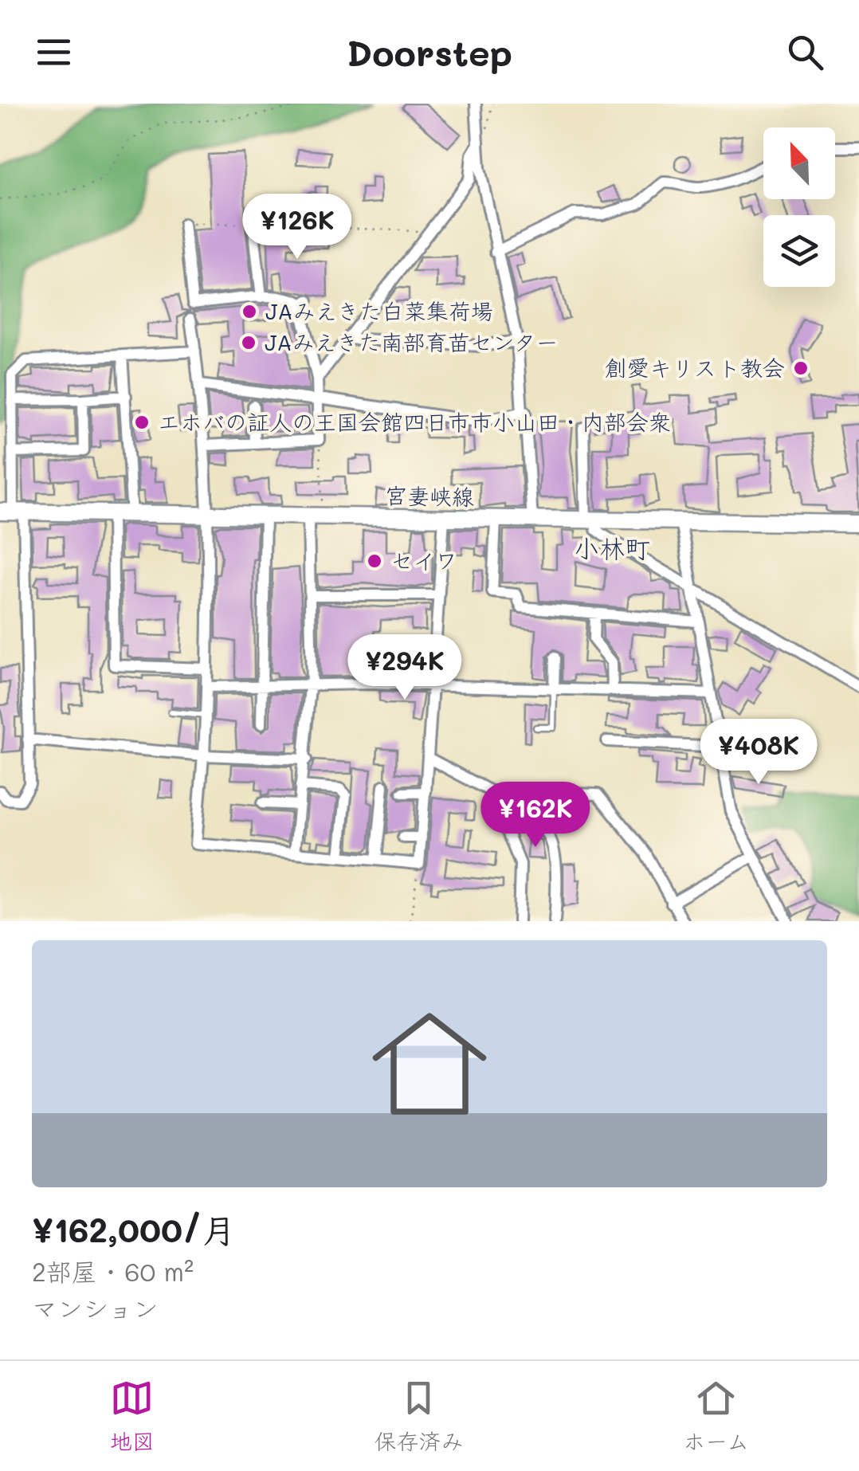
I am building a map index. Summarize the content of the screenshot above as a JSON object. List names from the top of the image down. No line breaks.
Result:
{"streets":{"main road":["宮妻峡線"]},"districts":["小林町"],"places":["JAみえきた白菜集荷場","JAみえきた南部育苗センター","創愛キリスト教会","エホバの証人の王国会館四日市市小山田・内部会衆","セイワ"],"north":"top left","page":{"header":"Doorstep","price":["¥126K","¥294K","¥408K","¥162K"],"list":[{"name":"¥162,000/月","note":"2部屋 · 60 m² · マンション"}],"tabs":["地図","保存済み","ホーム"]}}
